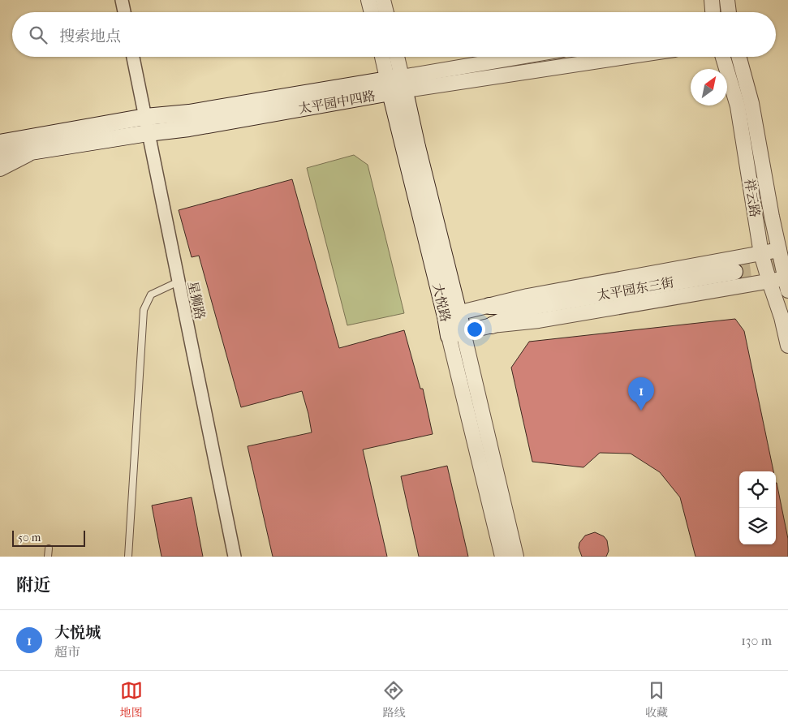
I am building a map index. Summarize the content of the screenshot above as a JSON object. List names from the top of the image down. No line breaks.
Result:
{"streets":{"main road":["太平园中四路","太平园东三街","大悦路"],"street":["祥云路","星狮路"]},"crossings":[["太平园中四路","星狮路"],["太平园中四路","大悦路"]],"scale_bar":"50 m","north":"top right","page":{"search":"搜索地点","pins":"1","scale":"50 m","heading":"附近","list":[{"mark":"1","name":"大悦城","note":"超市","value":"130 m"}],"nav":["地图","路线","收藏"]}}
